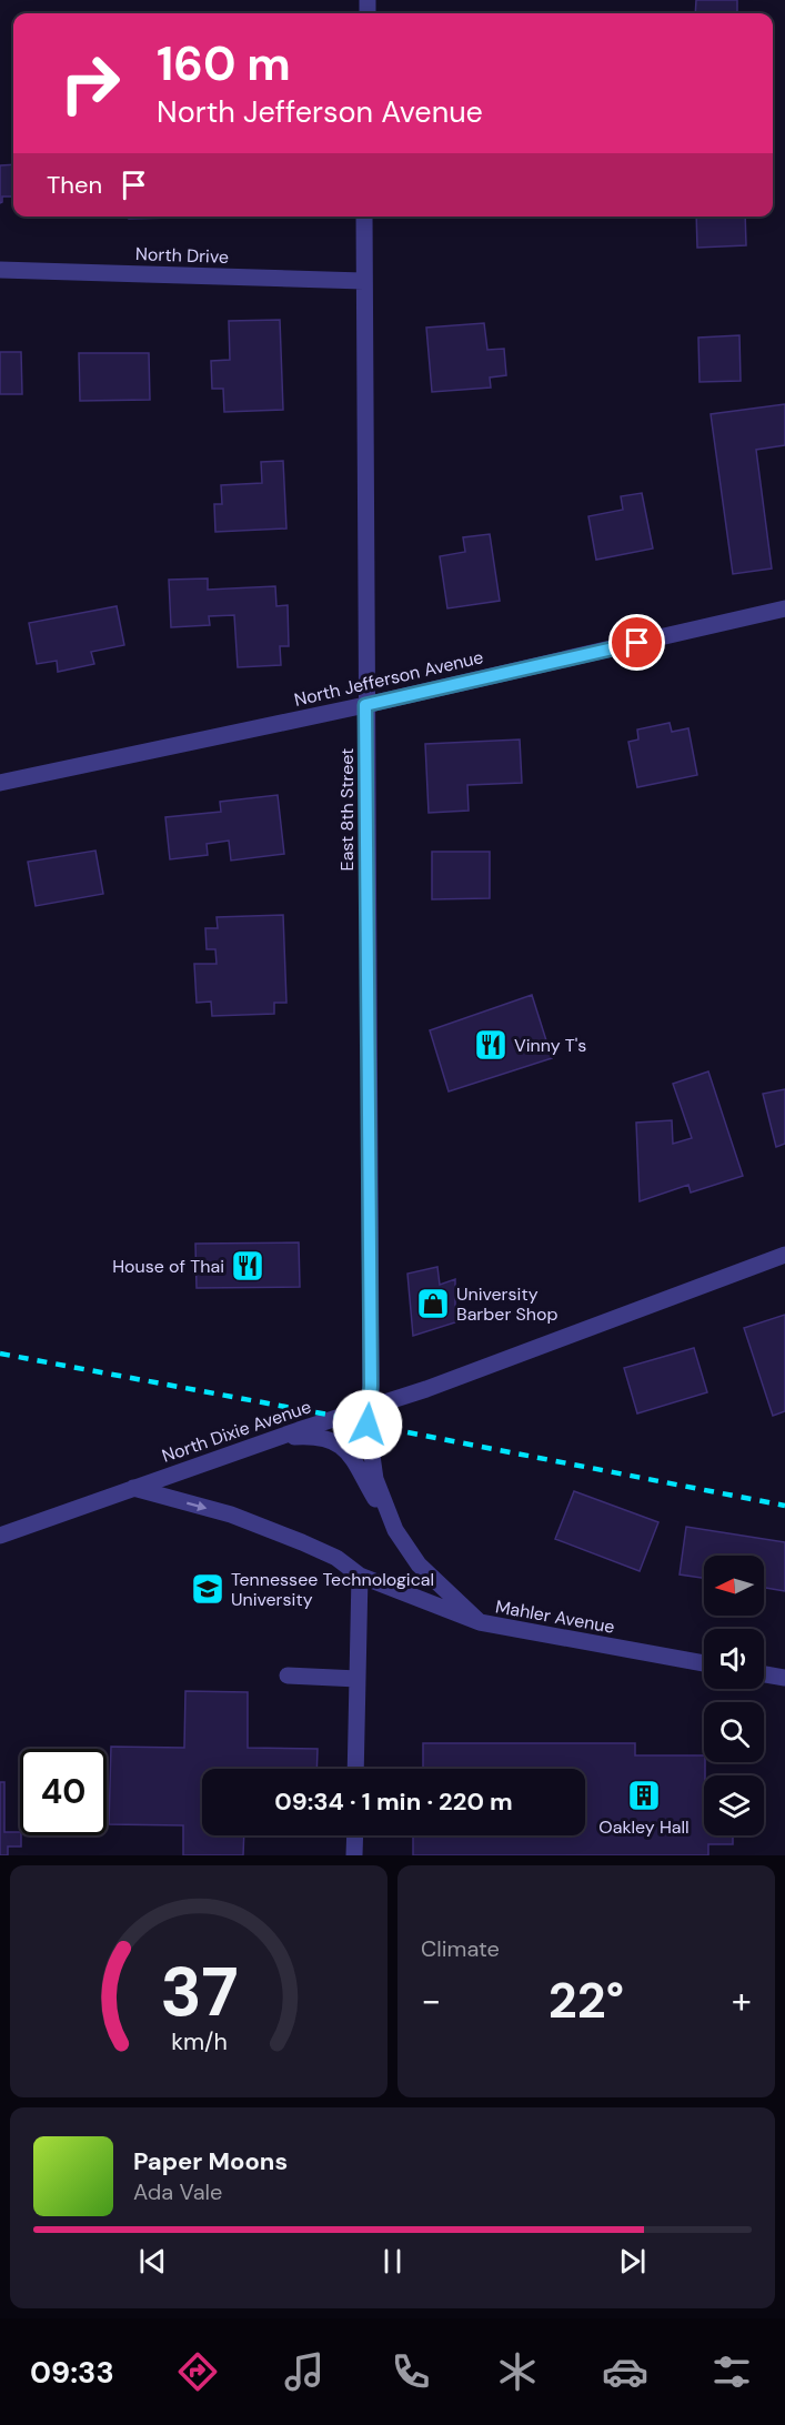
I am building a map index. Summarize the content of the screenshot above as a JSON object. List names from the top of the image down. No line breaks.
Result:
{"streets":{"street":["North Drive","North Jefferson Avenue","East 8th Street","North Dixie Avenue","Mahler Avenue"]},"crossings":[["North Drive","East 8th Street"],["North Jefferson Avenue","East 8th Street"],["East 8th Street","North Dixie Avenue"],["East 8th Street","Mahler Avenue"],["North Dixie Avenue","Mahler Avenue"]],"places":{"restaurant":["Vinny T's","House of Thai"],"shop":["University Barber Shop"],"school or university":["Tennessee Technological University"],"building":["Oakley Hall"]},"north":"left","page":{"turn":["160 m","North Jefferson Avenue"],"then":"Then","limit":"40","trip":"09:34 · 1 min · 220 m","tile":"Climate","heat":["−","22°","+"],"song":["Paper Moons","Ada Vale"],"tabs":"09:33","gauge":["37","km/h"]}}
